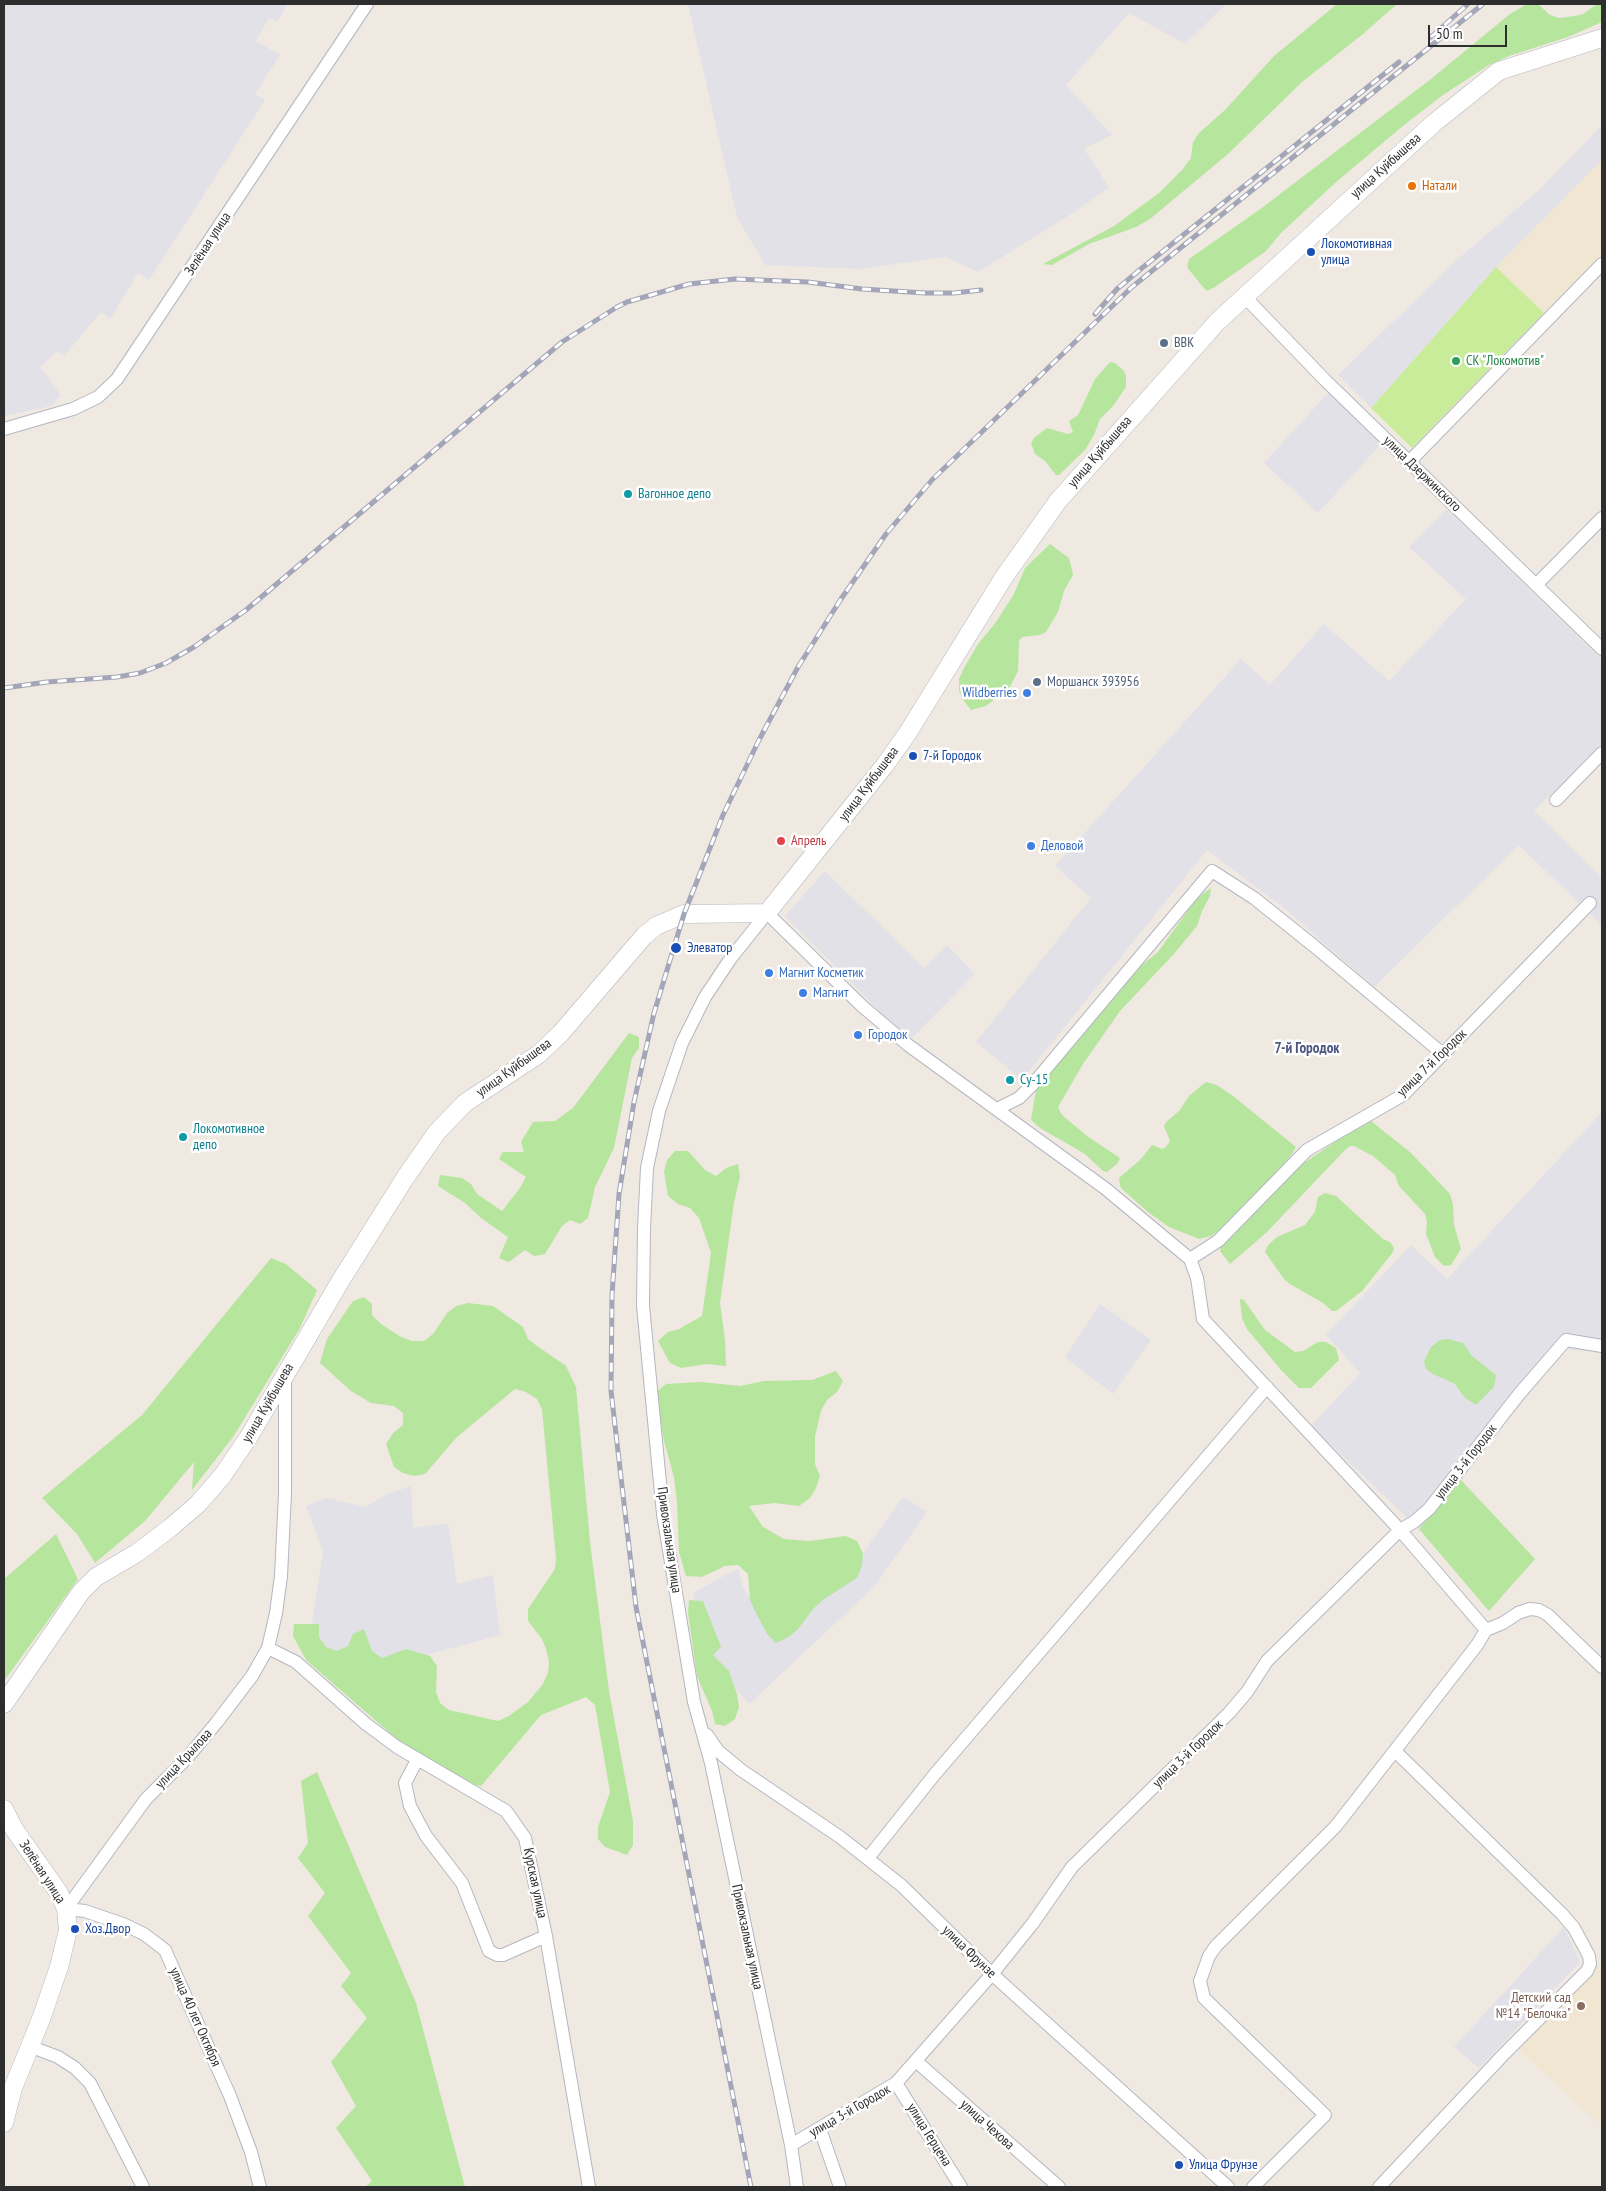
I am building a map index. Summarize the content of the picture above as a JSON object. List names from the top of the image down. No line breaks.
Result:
{"streets":{"street":["улица Куйбышева","Зелёная улица","улица Дзержинского","улица 7-й Городок","улица 3-й Городок","Привокзальная улица","улица Крылова","Курская улица","улица Фрунзе","улица 40 лет Октября","улица Чехова","улица Герцена"]},"crossings":[["улица Куйбышева","улица Дзержинского"],["улица Куйбышева","Привокзальная улица"],["улица Куйбышева","улица Крылова"],["Зелёная улица","улица Крылова"],["Зелёная улица","улица 40 лет Октября"],["улица 3-й Городок","Привокзальная улица"],["улица 3-й Городок","улица Фрунзе"],["улица 3-й Городок","улица Чехова"],["улица 3-й Городок","улица Герцена"],["Привокзальная улица","улица Фрунзе"],["улица Крылова","Курская улица"],["улица Крылова","улица 40 лет Октября"]],"districts":["7-й Городок"],"places":["Натали","Локомотивная улица","ВВК","СК \"Локомотив\"","Вагонное депо","Моршанск 393956","Wildberries","7-й Городок","Апрель","Деловой","Элеватор","Магнит Косметик","Магнит","Городок","Су-15","Локомотивное депо","Хоз.Двор","Детский сад №14 \"Белочка\"","Улица Фрунзе"],"scale_bar":"50 m"}
